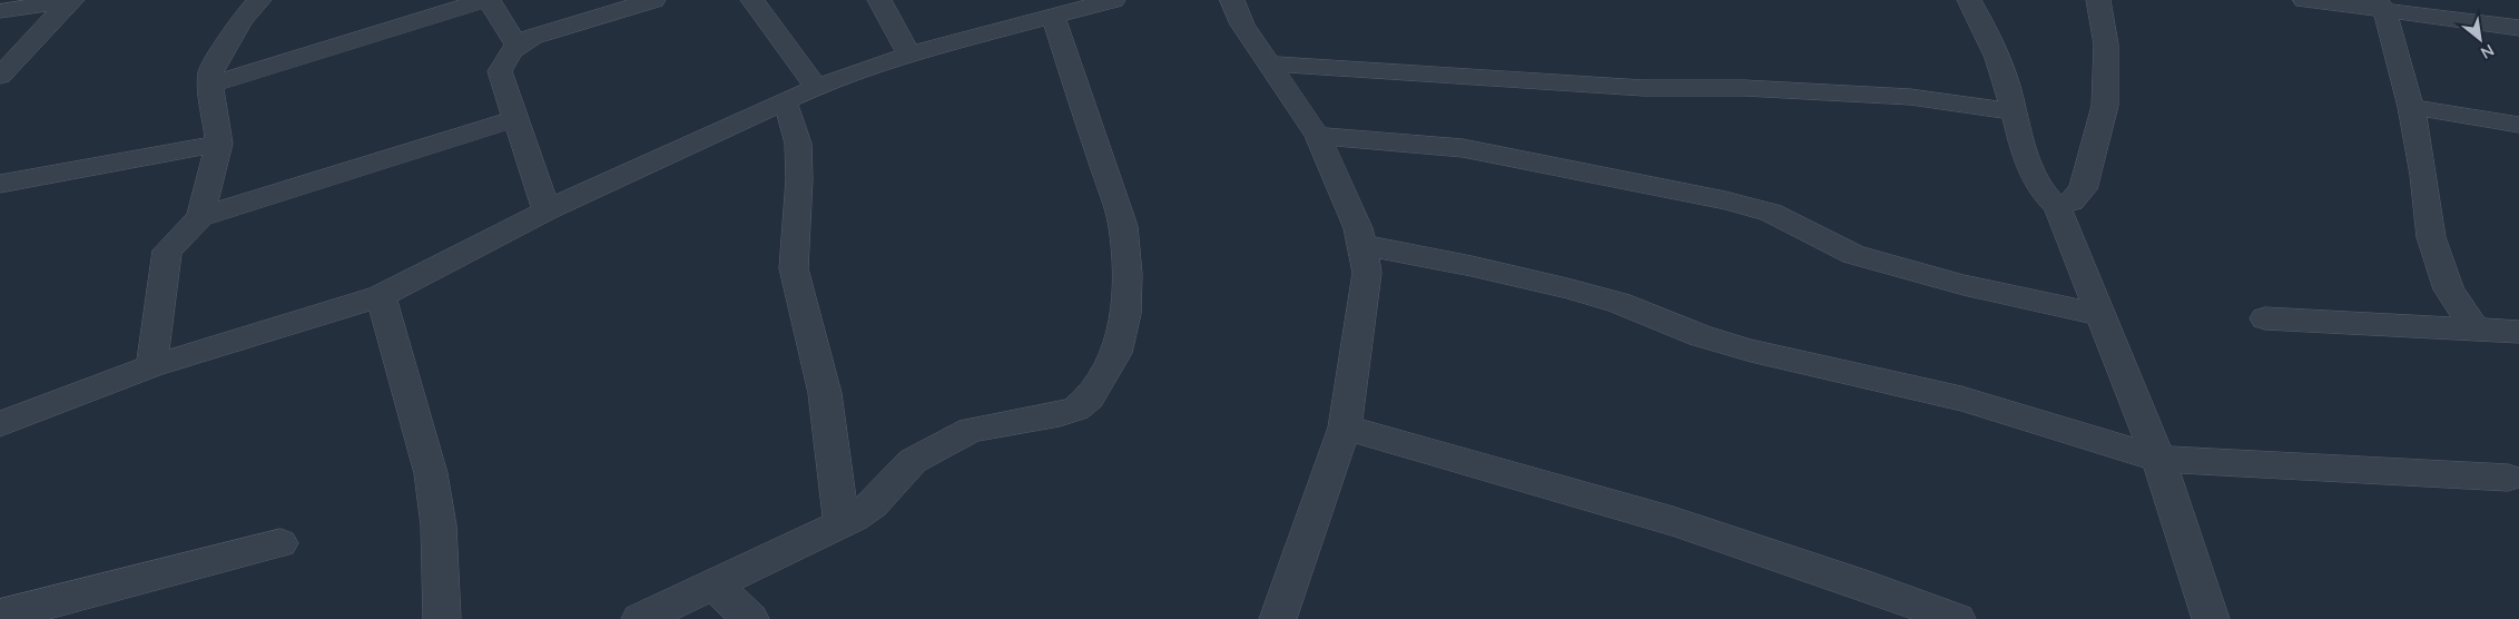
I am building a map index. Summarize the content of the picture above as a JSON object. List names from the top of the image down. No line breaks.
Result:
{"north":"bottom right"}
